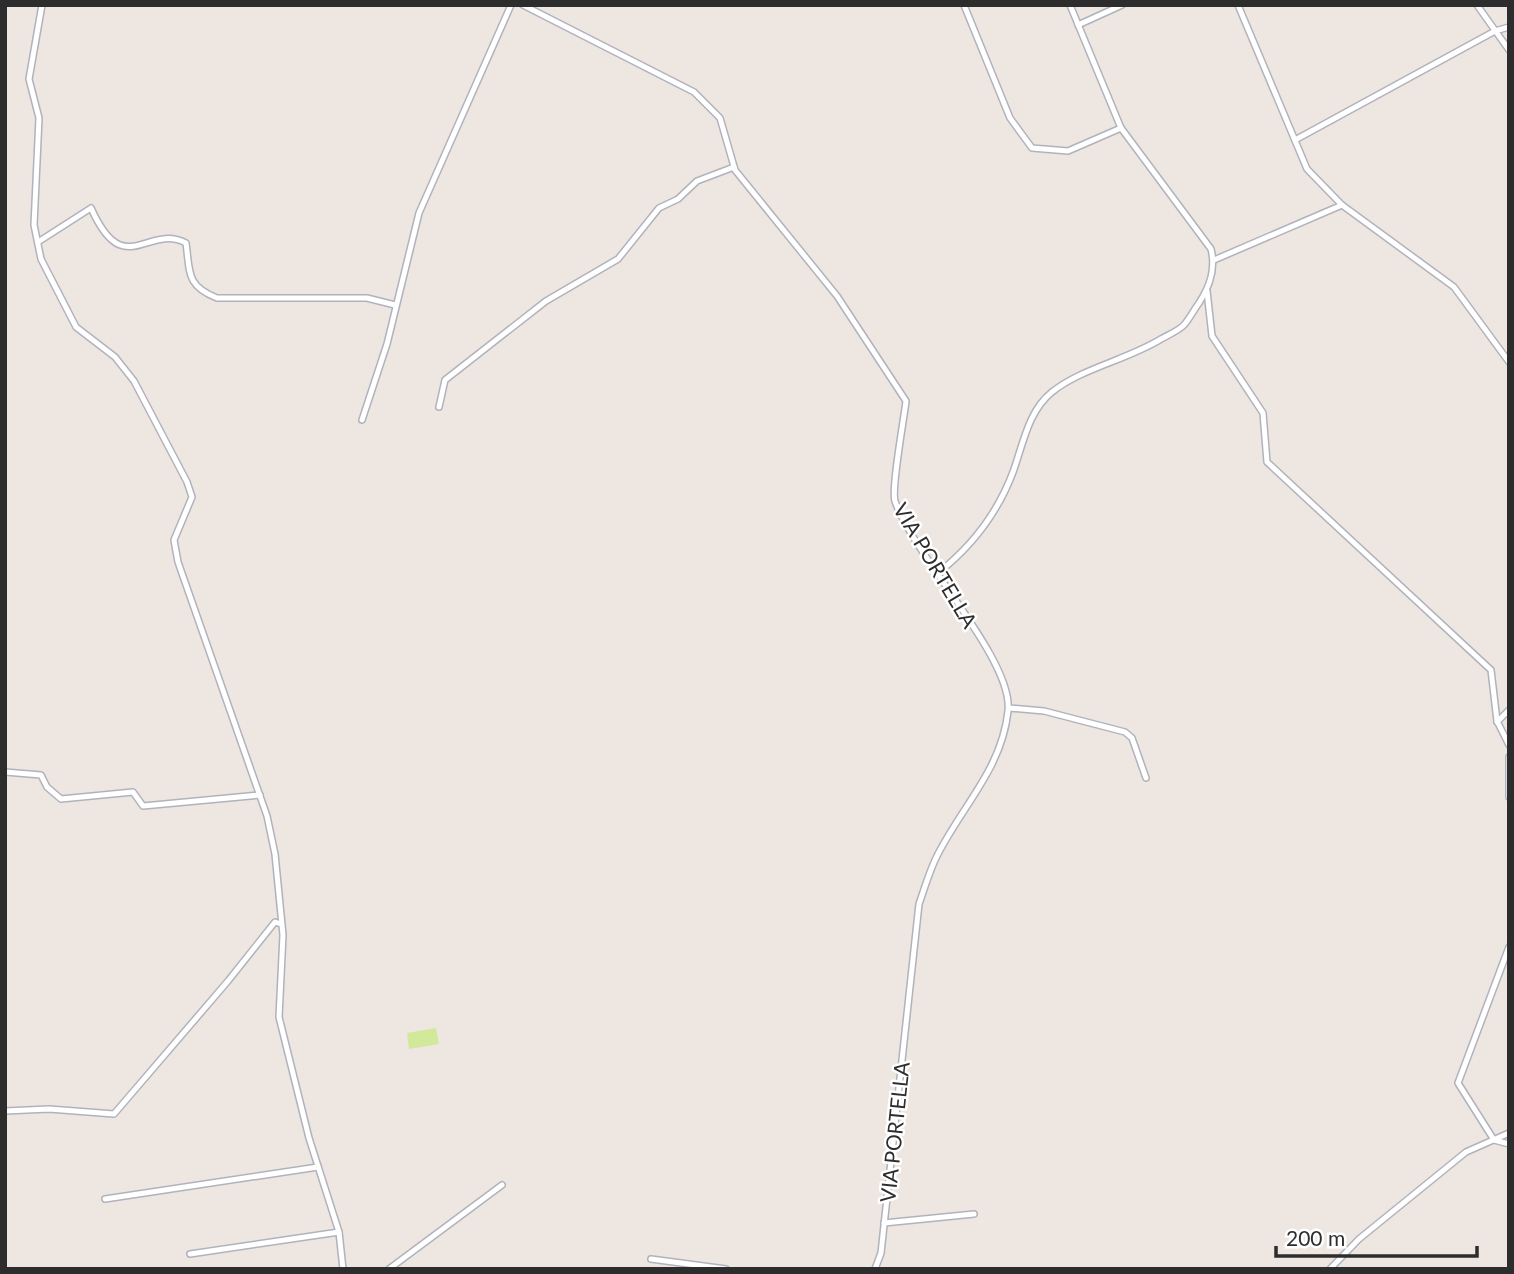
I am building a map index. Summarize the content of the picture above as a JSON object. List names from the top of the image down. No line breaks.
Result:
{"streets":{"street":["VIA PORTELLA"]},"scale_bar":"200 m"}
